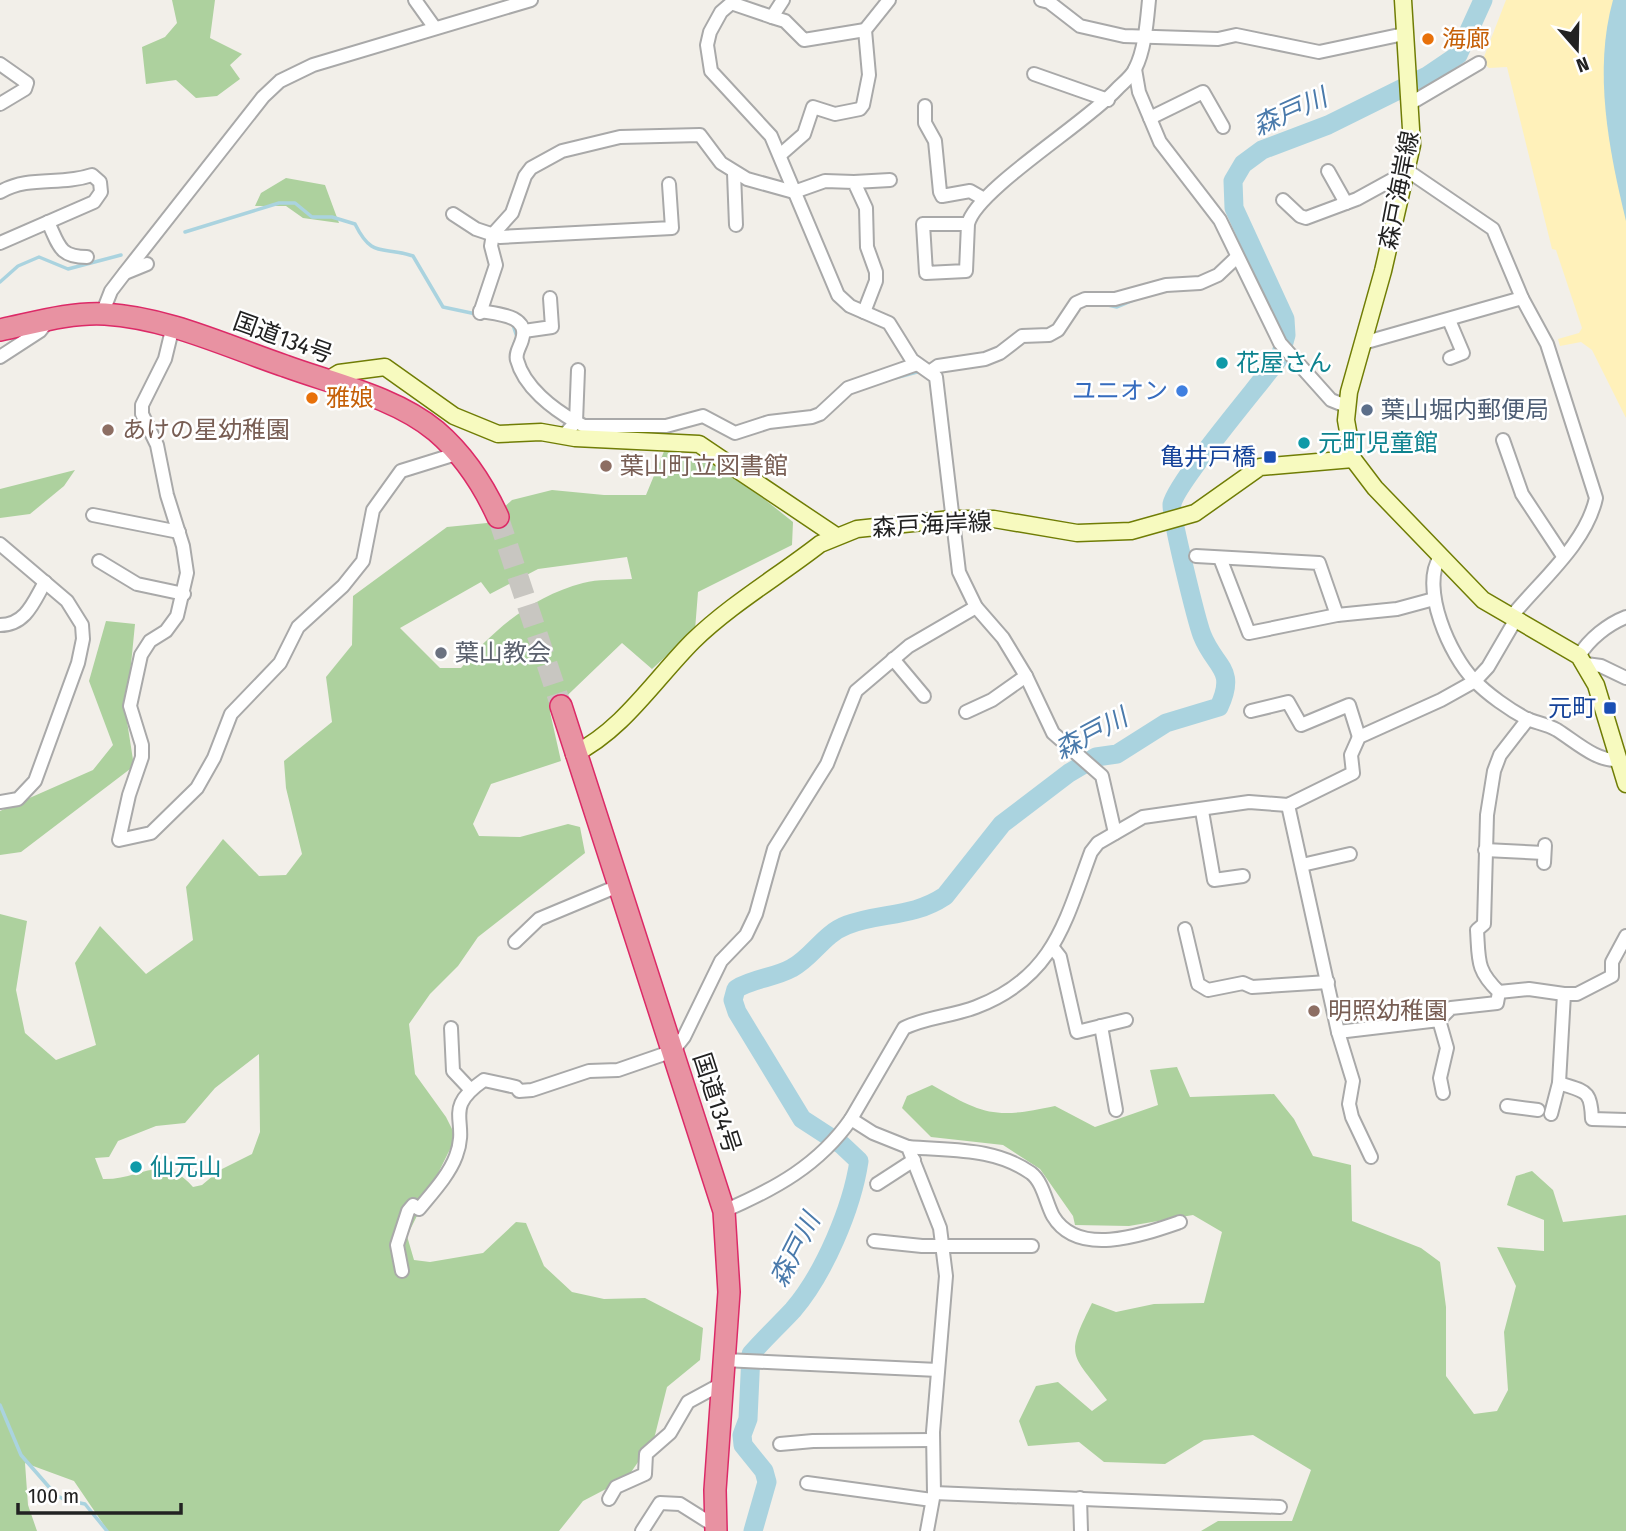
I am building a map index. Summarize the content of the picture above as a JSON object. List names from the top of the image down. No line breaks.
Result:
{"streets":{"highway":["国道134号"],"main road":["森戸海岸線"]},"crossings":[["森戸海岸線","国道134号"]],"water":["森戸川"],"places":{"other":["海廊","花屋さん","ユニオン","雅娘","葉山堀内郵便局","あけの星幼稚園","元町児童館","葉山町立図書館","葉山教会","明照幼稚園","仙元山"],"transit":["亀井戸橋","元町"]},"scale_bar":"100 m","north":"bottom"}
